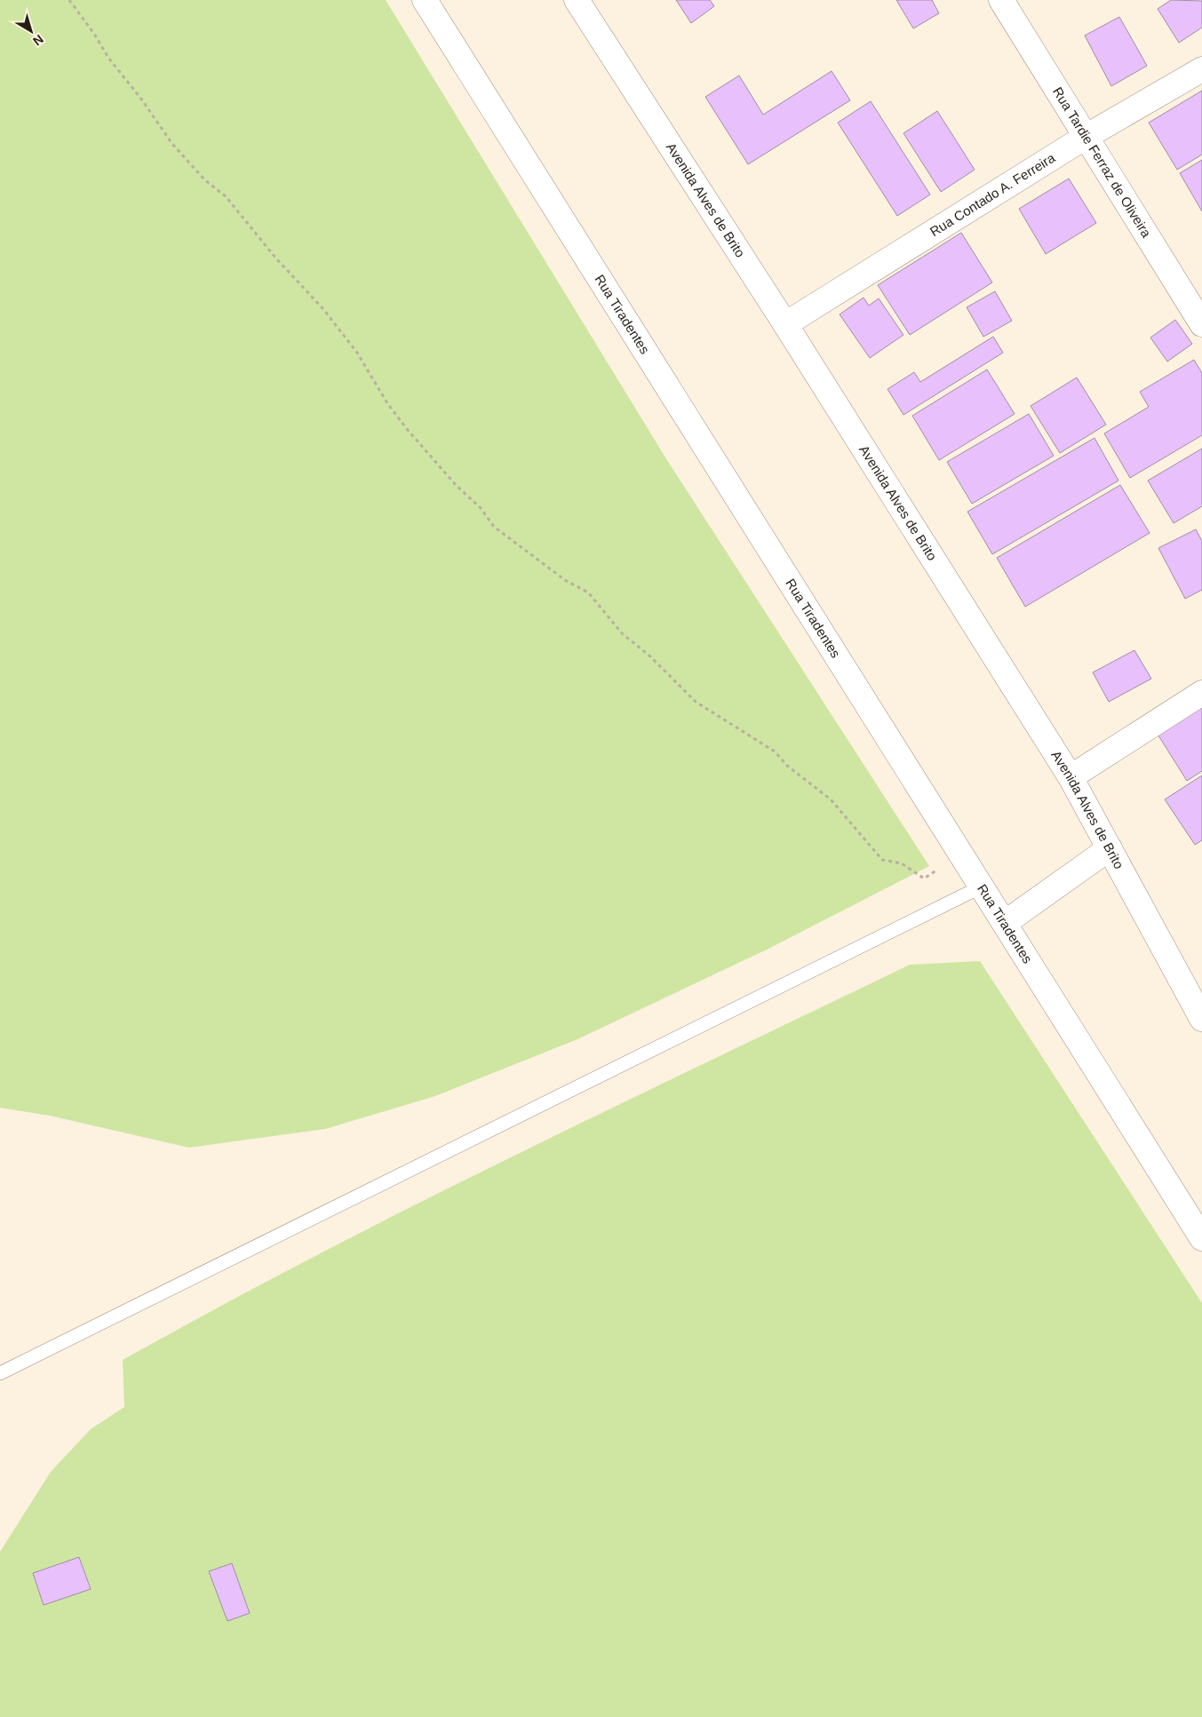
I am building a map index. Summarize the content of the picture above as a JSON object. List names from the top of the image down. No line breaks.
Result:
{"streets":{"street":["Rua Tardie Ferraz de Oliveira","Rua Contado A. Ferreira","Avenida Alves de Brito","Rua Tiradentes"]},"crossings":[["Rua Tardie Ferraz de Oliveira","Rua Contado A. Ferreira"],["Rua Contado A. Ferreira","Avenida Alves de Brito"]],"north":"bottom right"}
